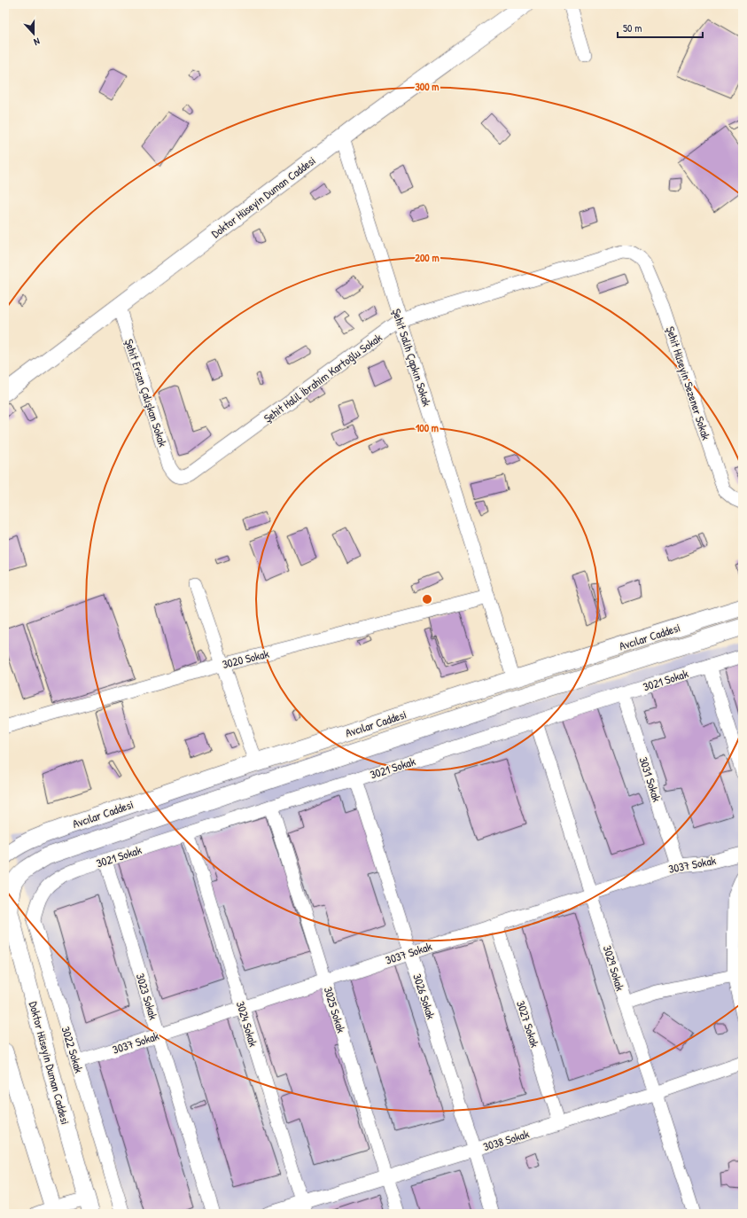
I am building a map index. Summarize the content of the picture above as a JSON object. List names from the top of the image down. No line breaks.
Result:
{"streets":{"main road":["Doktor Hüseyin Duman Caddesi","Avcılar Caddesi"],"street":["Şehit Salih Çapkın Sokak","Şehit Halil İbrahim Kartoğlu Sokak","Şehit Hüseyin Sezener Sokak","Şehit Ersan Çalışkan Sokak","3020 Sokak","3021 Sokak","3031 Sokak","3037 Sokak","3029 Sokak","3023 Sokak","3026 Sokak","3025 Sokak","3024 Sokak","3027 Sokak","3022 Sokak","3038 Sokak"]},"crossings":[["Doktor Hüseyin Duman Caddesi","Şehit Salih Çapkın Sokak"],["Doktor Hüseyin Duman Caddesi","Şehit Ersan Çalışkan Sokak"],["Doktor Hüseyin Duman Caddesi","Avcılar Caddesi"],["Şehit Salih Çapkın Sokak","Şehit Halil İbrahim Kartoğlu Sokak"],["Şehit Salih Çapkın Sokak","Avcılar Caddesi"],["Şehit Salih Çapkın Sokak","3020 Sokak"],["Şehit Halil İbrahim Kartoğlu Sokak","Şehit Hüseyin Sezener Sokak"],["Şehit Halil İbrahim Kartoğlu Sokak","Şehit Ersan Çalışkan Sokak"],["3021 Sokak","3031 Sokak"],["3021 Sokak","3029 Sokak"],["3021 Sokak","3023 Sokak"],["3021 Sokak","3026 Sokak"],["3021 Sokak","3025 Sokak"],["3021 Sokak","3024 Sokak"],["3021 Sokak","3022 Sokak"],["3031 Sokak","3037 Sokak"],["3037 Sokak","3029 Sokak"],["3037 Sokak","3023 Sokak"],["3037 Sokak","3026 Sokak"],["3037 Sokak","3025 Sokak"],["3037 Sokak","3024 Sokak"],["3037 Sokak","3027 Sokak"],["3037 Sokak","3022 Sokak"],["3029 Sokak","3038 Sokak"],["3026 Sokak","3038 Sokak"],["3025 Sokak","3038 Sokak"],["3024 Sokak","3038 Sokak"],["3027 Sokak","3038 Sokak"]],"scale_bar":"50 m","north":"bottom","rings":["300 m","200 m","100 m"]}
